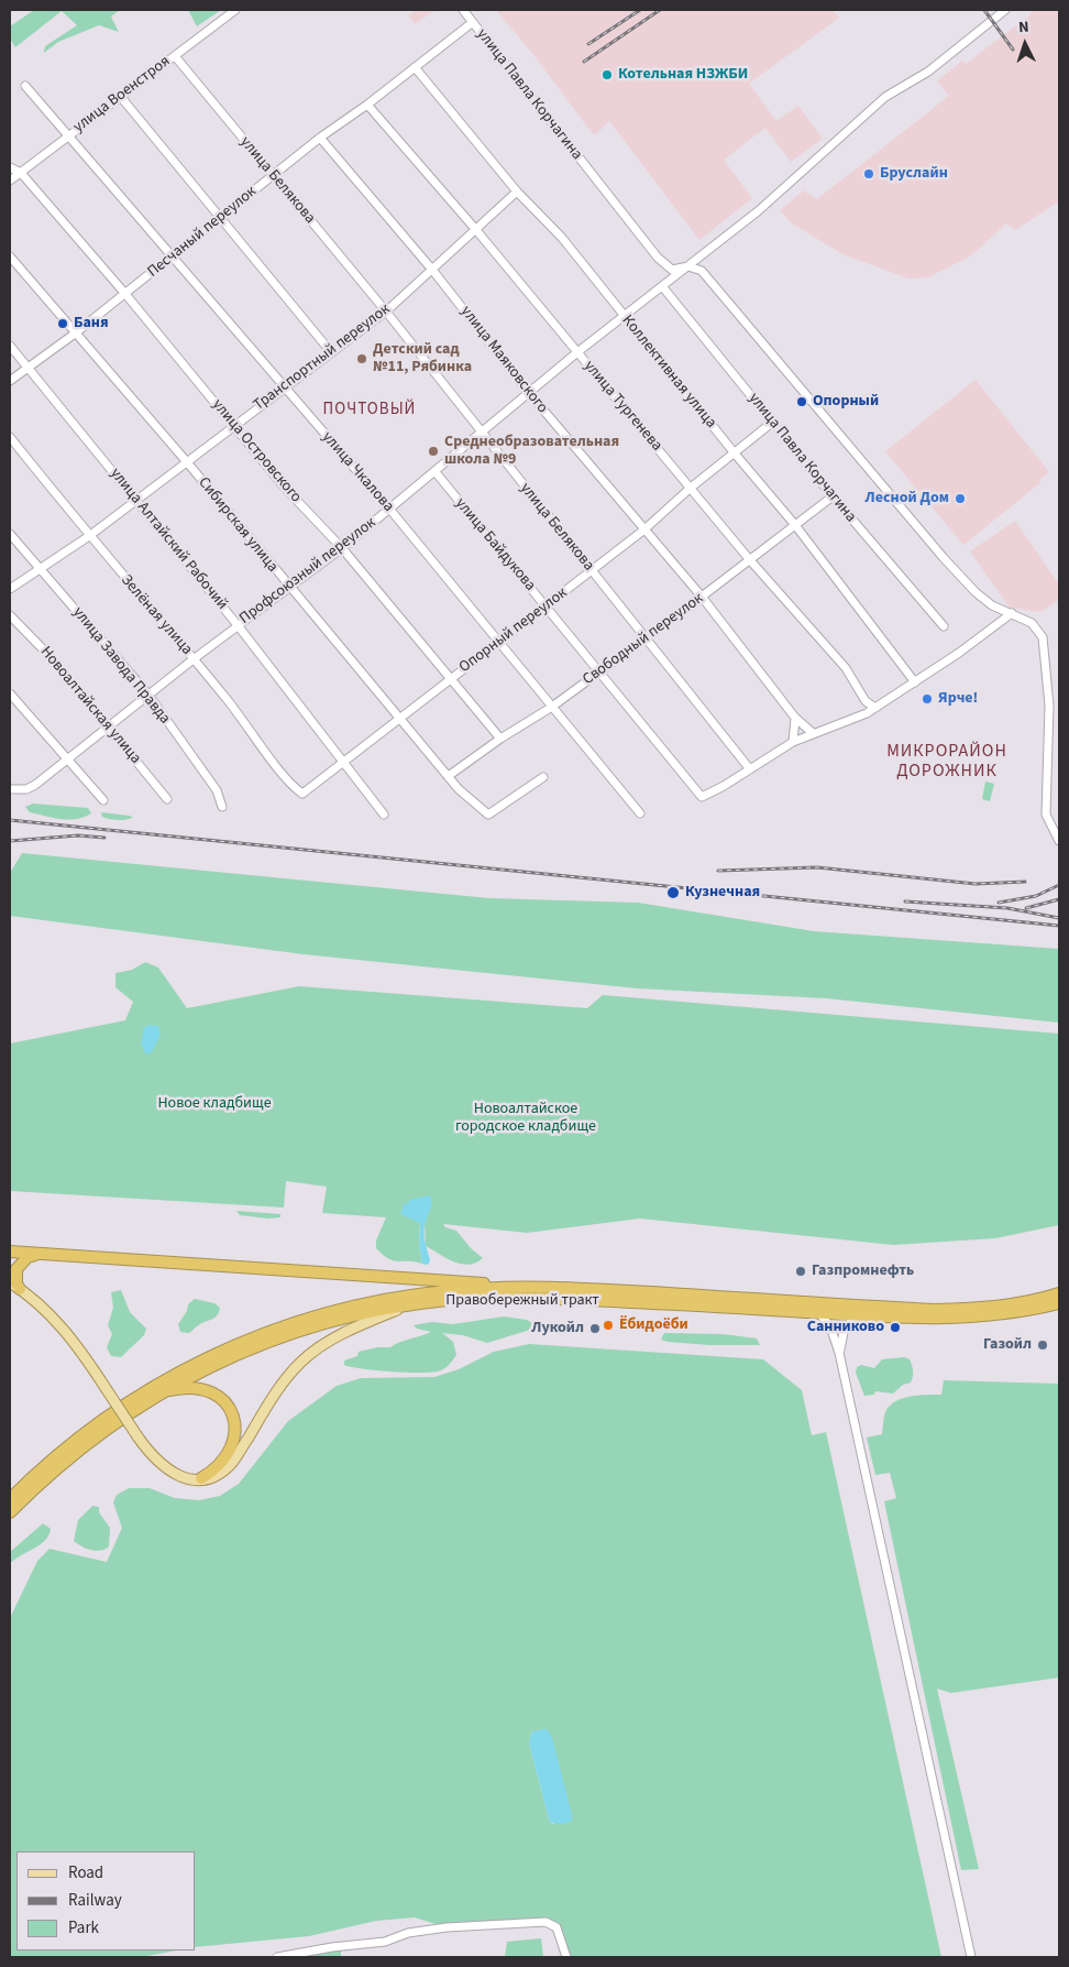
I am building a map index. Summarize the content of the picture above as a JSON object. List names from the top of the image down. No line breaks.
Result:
{"streets":{"highway":["Правобережный тракт"],"street":["улица Военстроя","улица Павла Корчагина","улица Белякова","Песчаный переулок","Транспортный переулок","улица Маяковского","Коллективная улица","улица Тургенева","улица Островского","улица Чкалова","Сибирская улица","улица Алтайский Рабочий","улица Байдукова","Профсоюзный переулок","Зелёная улица","Опорный переулок","Свободный переулок","улица Завода Правда","Новоалтайская улица"]},"crossings":[["улица Военстроя","улица Белякова"],["улица Военстроя","улица Островского"],["улица Военстроя","улица Чкалова"],["улица Павла Корчагина","Песчаный переулок"],["улица Павла Корчагина","Профсоюзный переулок"],["улица Павла Корчагина","Опорный переулок"],["улица Павла Корчагина","Свободный переулок"],["улица Белякова","Песчаный переулок"],["улица Белякова","Транспортный переулок"],["улица Белякова","улица Байдукова"],["улица Белякова","Профсоюзный переулок"],["улица Белякова","Опорный переулок"],["улица Белякова","Свободный переулок"],["Песчаный переулок","улица Маяковского"],["Песчаный переулок","Коллективная улица"],["Песчаный переулок","улица Тургенева"],["Песчаный переулок","улица Островского"],["Песчаный переулок","улица Чкалова"],["Песчаный переулок","Сибирская улица"],["Песчаный переулок","улица Алтайский Рабочий"],["Транспортный переулок","улица Маяковского"],["Транспортный переулок","Коллективная улица"],["Транспортный переулок","улица Тургенева"],["Транспортный переулок","улица Островского"],["Транспортный переулок","улица Чкалова"],["Транспортный переулок","Сибирская улица"],["Транспортный переулок","улица Алтайский Рабочий"],["Транспортный переулок","Зелёная улица"],["Транспортный переулок","улица Завода Правда"],["улица Маяковского","Профсоюзный переулок"],["улица Маяковского","Опорный переулок"],["улица Маяковского","Свободный переулок"],["Коллективная улица","Профсоюзный переулок"],["Коллективная улица","Опорный переулок"],["Коллективная улица","Свободный переулок"],["улица Тургенева","Профсоюзный переулок"],["улица Тургенева","Опорный переулок"],["улица Тургенева","Свободный переулок"],["улица Островского","Профсоюзный переулок"],["улица Островского","Опорный переулок"],["улица Островского","Свободный переулок"],["улица Чкалова","Профсоюзный переулок"],["улица Чкалова","Опорный переулок"],["улица Чкалова","Свободный переулок"],["Сибирская улица","Профсоюзный переулок"],["Сибирская улица","Опорный переулок"],["Сибирская улица","Свободный переулок"],["улица Алтайский Рабочий","Профсоюзный переулок"],["улица Алтайский Рабочий","Опорный переулок"],["улица Байдукова","Профсоюзный переулок"],["улица Байдукова","Опорный переулок"],["улица Байдукова","Свободный переулок"],["Профсоюзный переулок","Зелёная улица"],["Профсоюзный переулок","улица Завода Правда"],["Профсоюзный переулок","Новоалтайская улица"],["Зелёная улица","Опорный переулок"]],"districts":["ПОЧТОВЫЙ","МИКРОРАЙОН ДОРОЖНИК"],"parks":["Новое кладбище","Новоалтайское городское кладбище"],"places":["Котельная НЗЖБИ","Бруслайн","Баня","Детский сад №11, Рябинка","Опорный","Среднеобразовательная школа №9","Лесной Дом","Ярче!","Кузнечная","Газпромнефть","Ёбидоёби","Санниково","Лукойл","Газойл"],"legend":["Road","Railway","Park"],"north":"top"}
